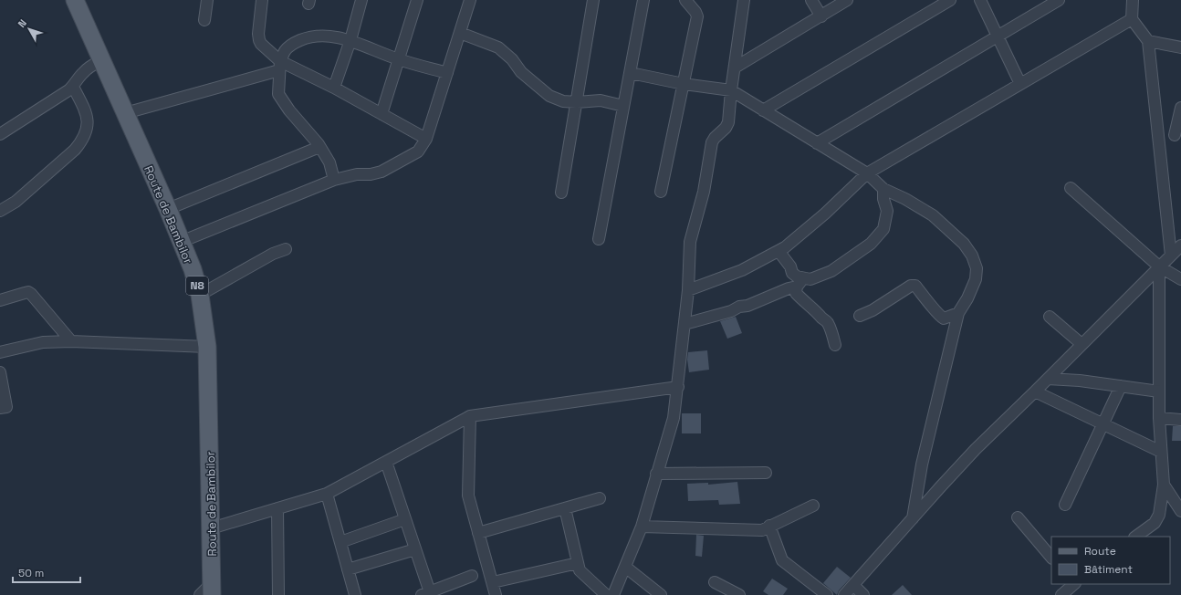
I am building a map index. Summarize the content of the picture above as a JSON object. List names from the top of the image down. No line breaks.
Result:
{"streets":{"main road":["Route de Bambilor","N8"]},"legend":["Route","Bâtiment"],"scale_bar":"50 m","north":"top left"}
